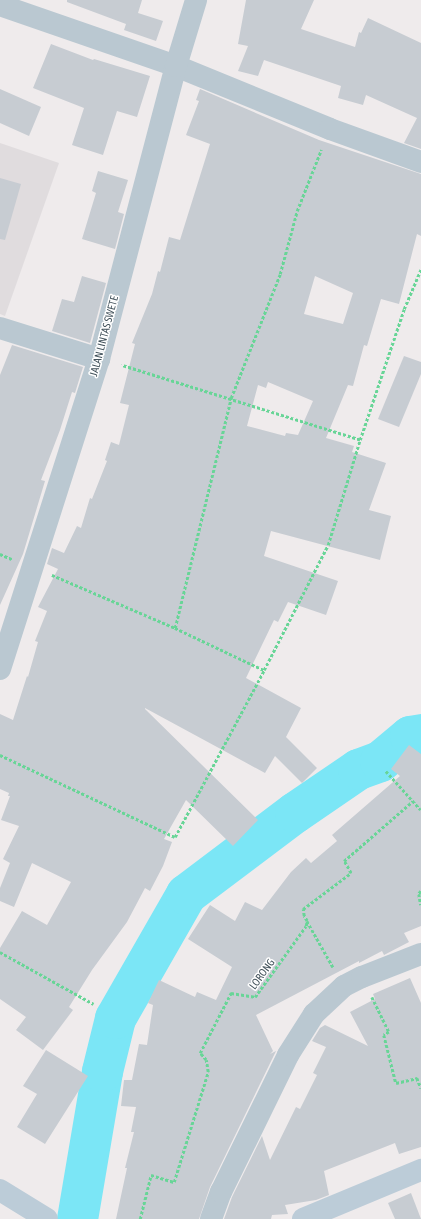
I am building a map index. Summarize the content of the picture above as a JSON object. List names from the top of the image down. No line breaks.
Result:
{"streets":{"street":["JALAN LINTAS SWETE"],"path":["LORONG"]}}
